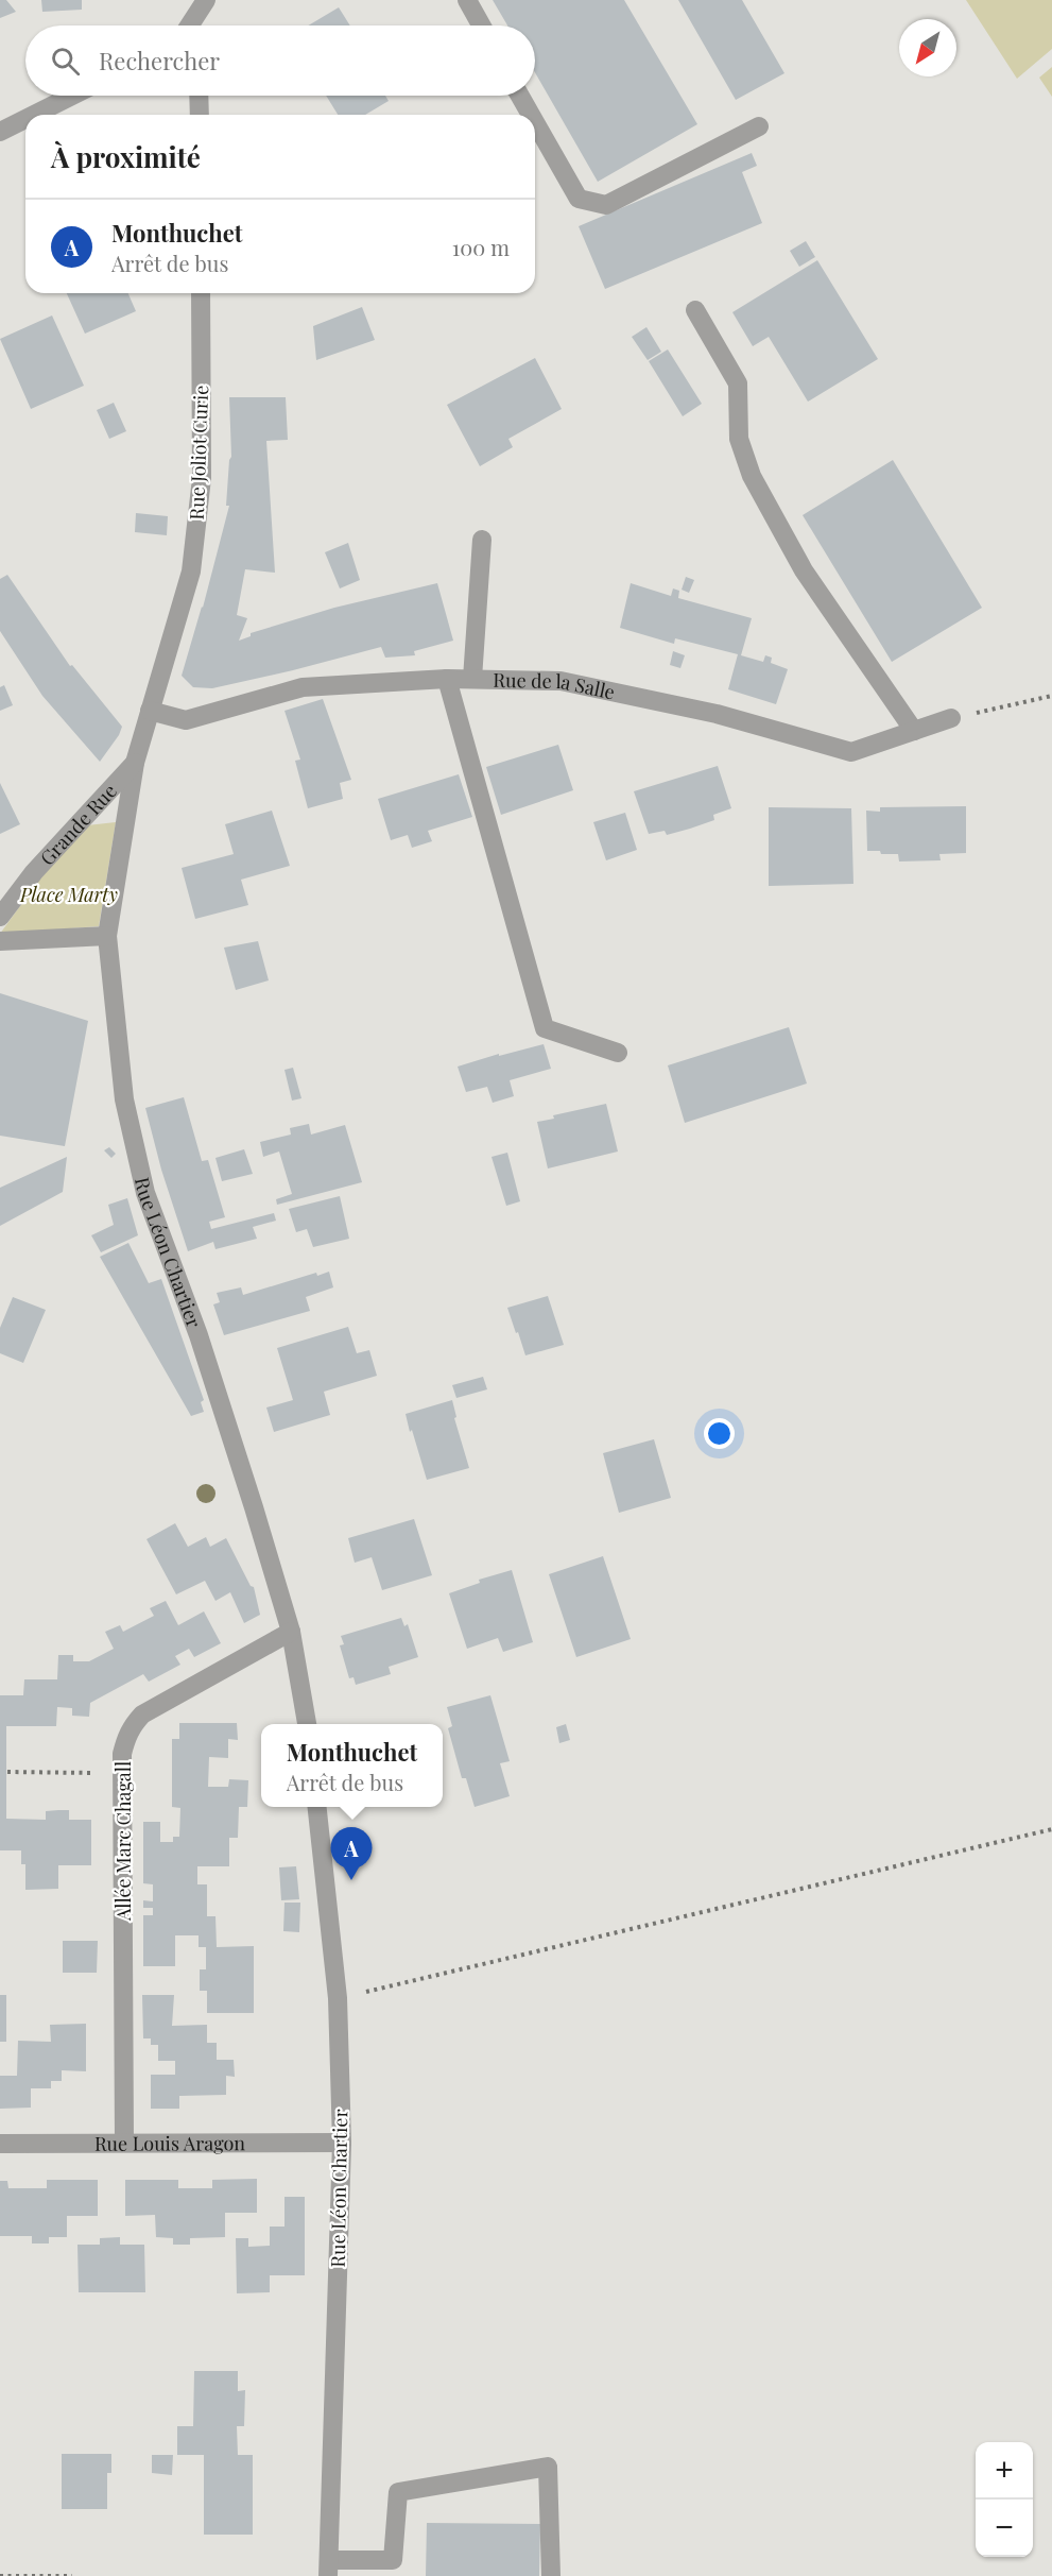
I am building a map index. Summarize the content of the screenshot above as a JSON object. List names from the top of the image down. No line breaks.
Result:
{"streets":{"street":["Rue Joliot Curie","Rue de la Salle","Grande Rue","Rue Léon Chartier","Allée Marc Chagall","Rue Louis Aragon"]},"crossings":[["Rue Joliot Curie","Rue de la Salle"],["Rue Joliot Curie","Grande Rue"],["Rue Joliot Curie","Rue Léon Chartier"],["Grande Rue","Rue Léon Chartier"],["Rue Léon Chartier","Allée Marc Chagall"],["Rue Léon Chartier","Rue Louis Aragon"],["Allée Marc Chagall","Rue Louis Aragon"]],"parks":["Place Marty"],"north":"bottom left","page":{"search":"Rechercher","heading":"À proximité","list":[{"mark":"A","name":"Monthuchet","note":"Arrêt de bus","value":"100 m"}],"popup":["Monthuchet","Arrêt de bus"],"pins":"A","map_buttons":["+","−"]}}
